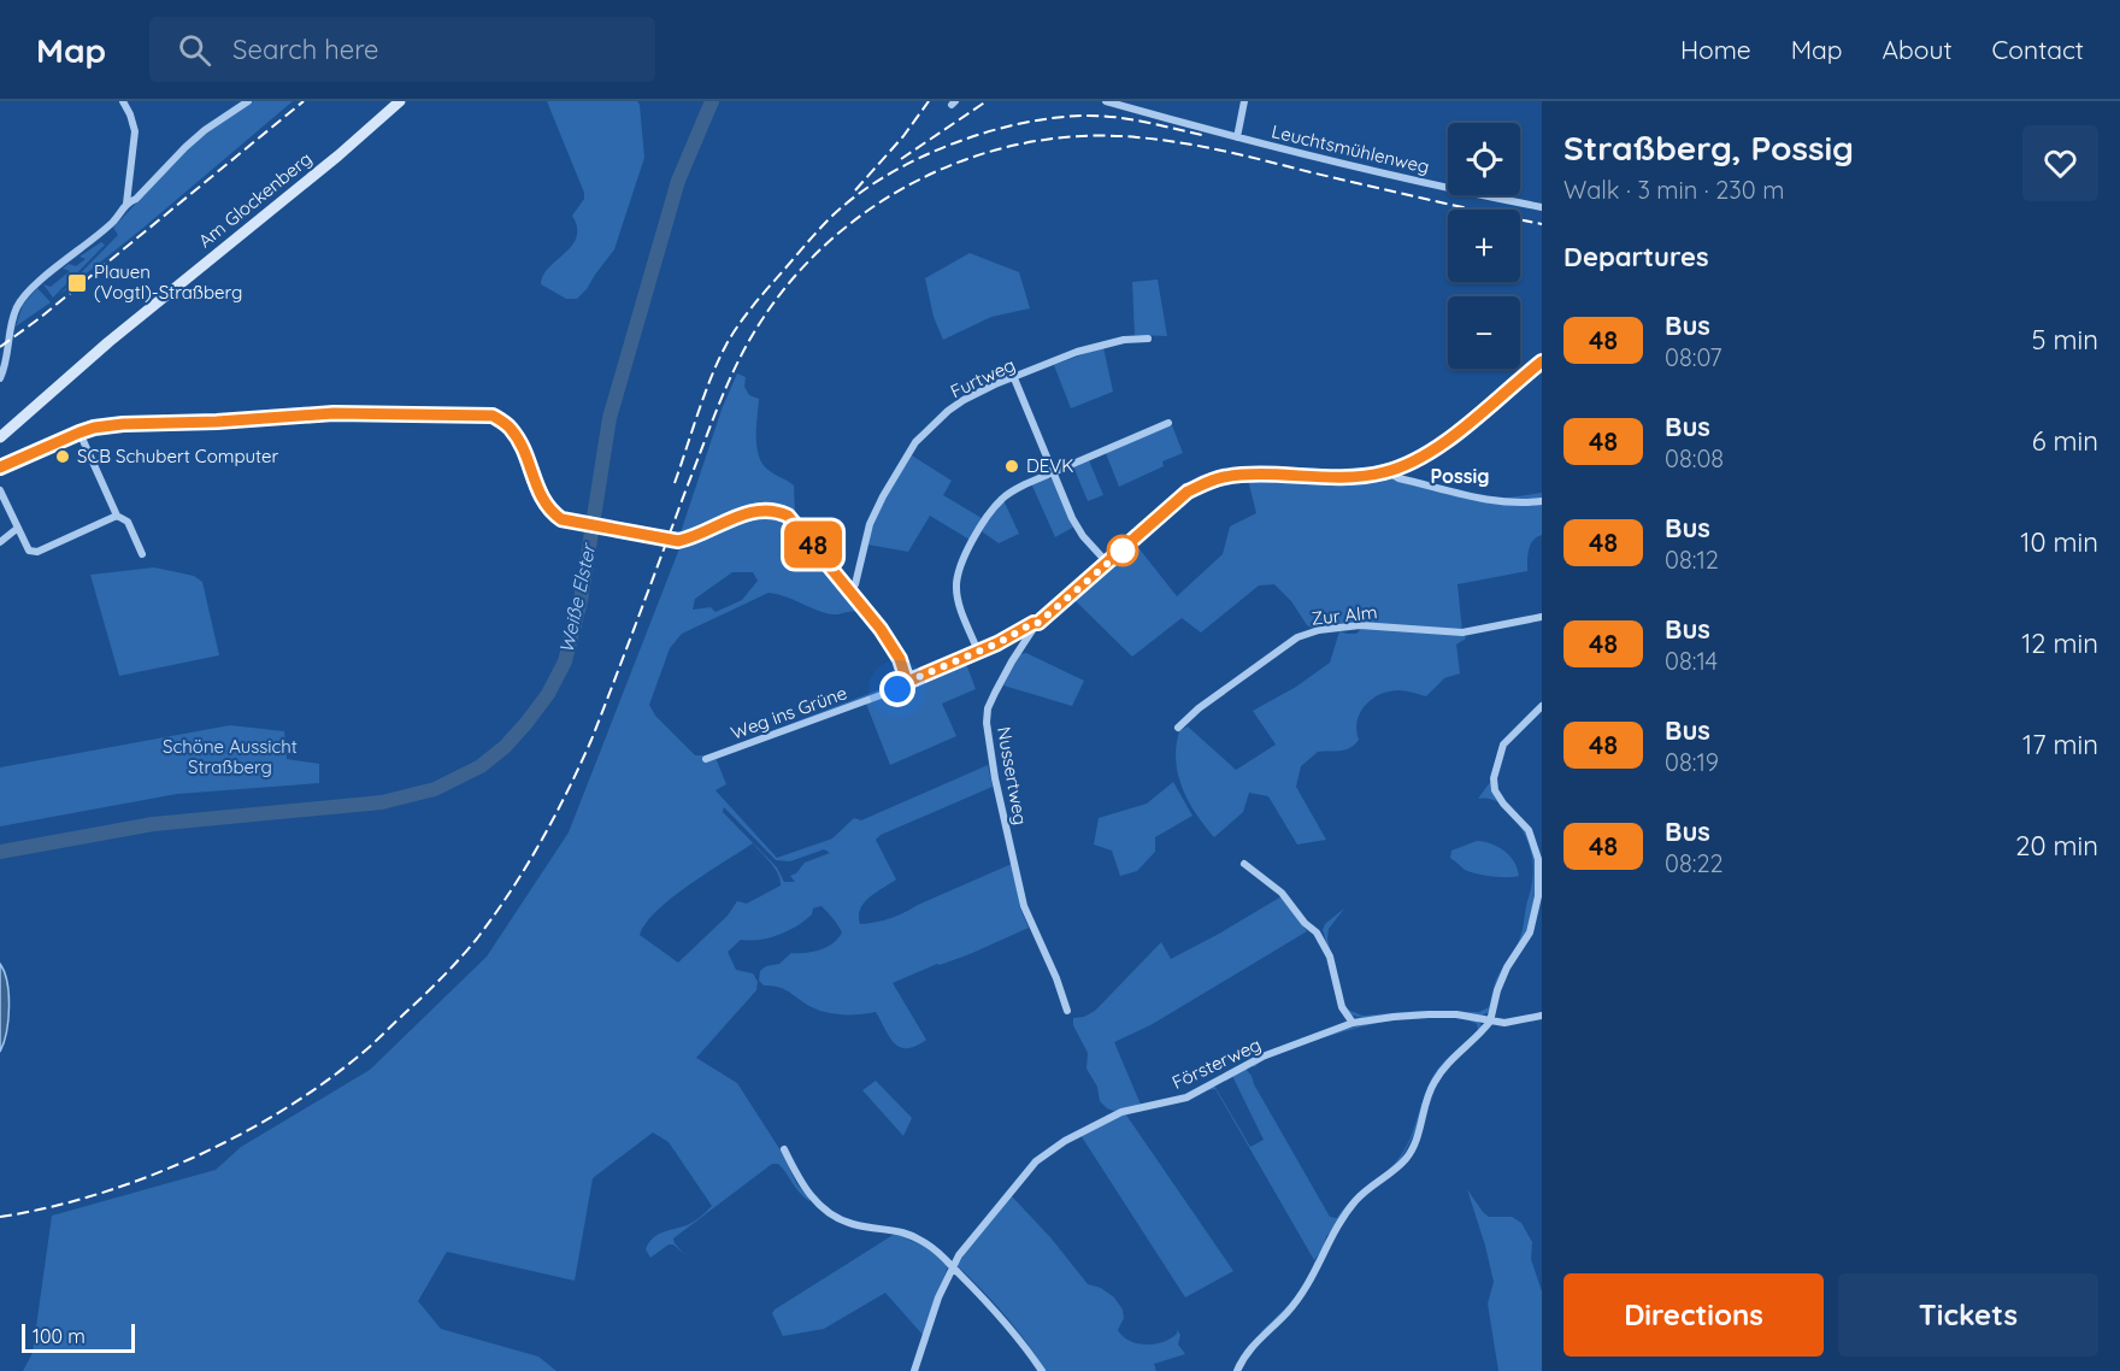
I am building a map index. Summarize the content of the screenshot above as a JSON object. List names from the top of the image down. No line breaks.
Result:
{"streets":{"main road":["Am Glockenberg"],"street":["Leuchtsmühlenweg","Furtweg","Zur Alm","Weg ins Grüne","Nussertweg","Försterweg"]},"crossings":[["Weg ins Grüne","Nussertweg"]],"districts":["Possig"],"water":["Weiße Elster"],"parks":["Schöne Aussicht Straßberg"],"places":{"transit":["Plauen (Vogtl)-Straßberg"],"other":["SCB Schubert Computer","DEVK"]},"lines":["bus line 48"],"scale_bar":"100 m","page":{"header":"Map","search":"Search here","nav":["Home","Map","About","Contact"],"on_map":"48","heading":[["Straßberg, Possig","Walk · 3 min · 230 m"],"Departures"],"map_buttons":["+","−"],"list":[{"mark":"48","name":"Bus","note":"08:07","value":"5 min"},{"mark":"48","name":"Bus","note":"08:08","value":"6 min"},{"mark":"48","name":"Bus","note":"08:12","value":"10 min"},{"mark":"48","name":"Bus","note":"08:14","value":"12 min"},{"mark":"48","name":"Bus","note":"08:19","value":"17 min"},{"mark":"48","name":"Bus","note":"08:22","value":"20 min"}],"buttons":["Directions","Tickets"],"scale":"100 m"}}
